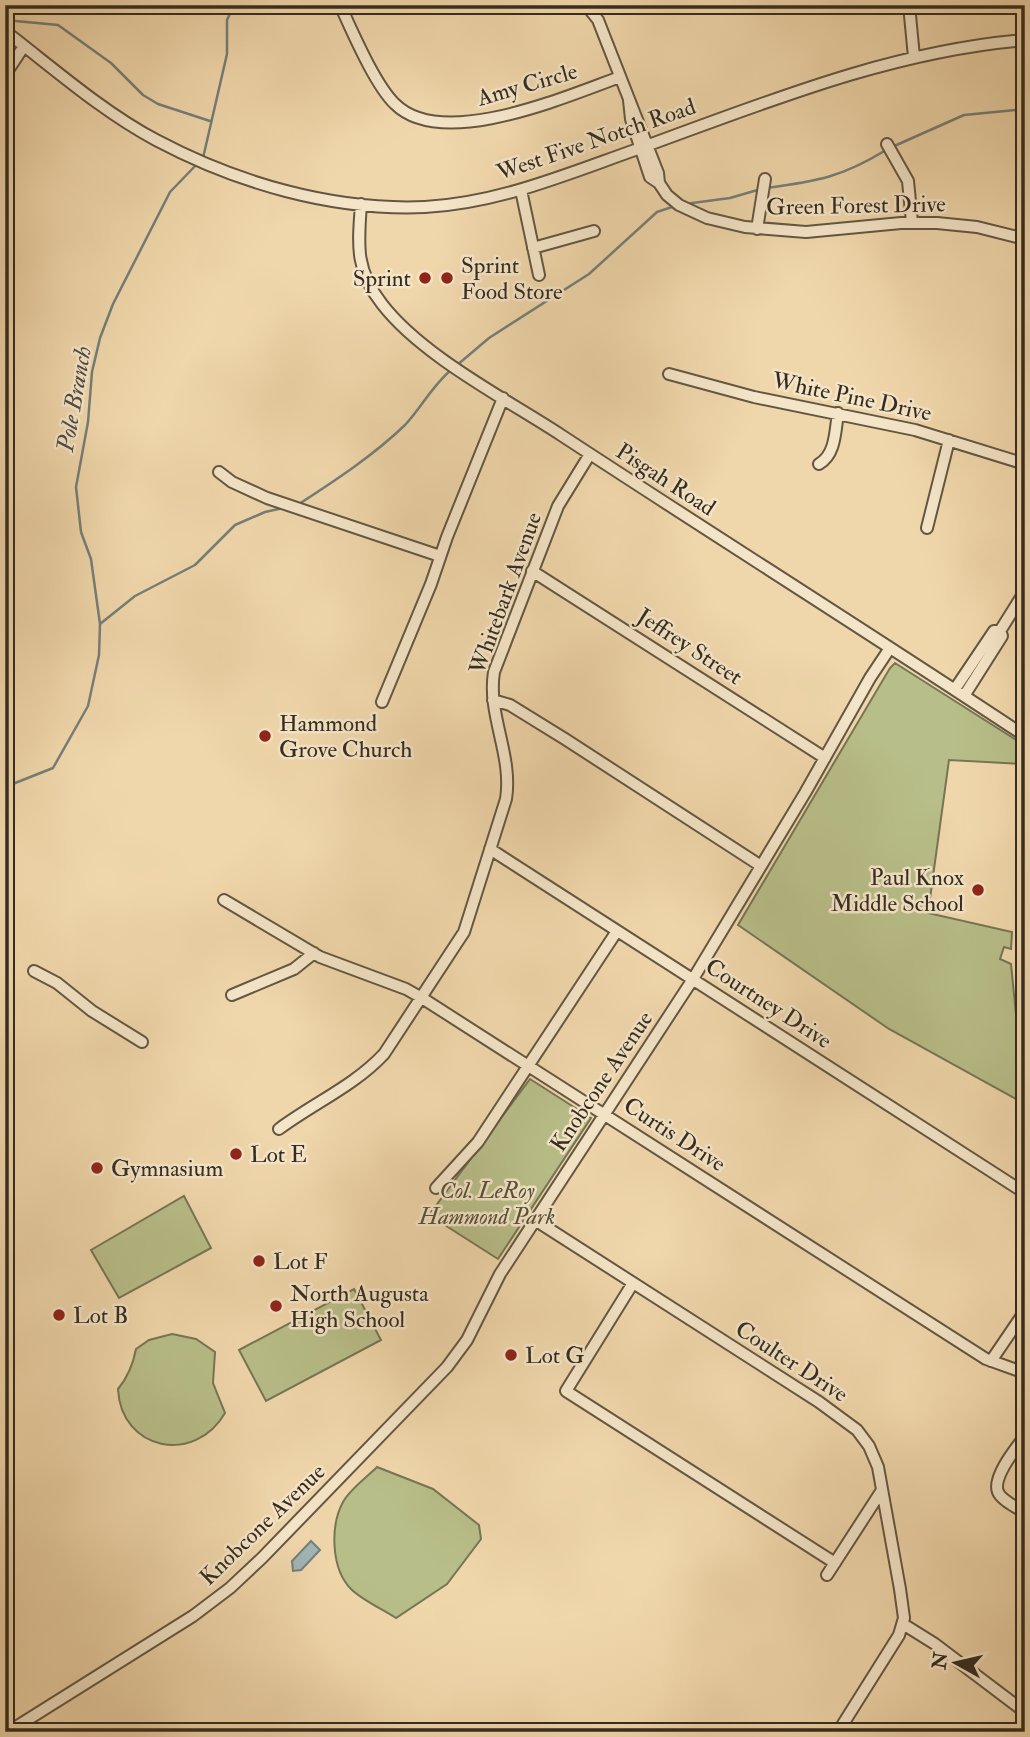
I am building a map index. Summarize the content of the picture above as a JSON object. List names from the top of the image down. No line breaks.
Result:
{"streets":{"street":["Amy Circle","West Five Notch Road","Green Forest Drive","White Pine Drive","Pisgah Road","Whitebark Avenue","Jeffrey Street","Courtney Drive","Knobcone Avenue","Curtis Drive","Coulter Drive"]},"crossings":[["Amy Circle","Green Forest Drive"],["West Five Notch Road","Green Forest Drive"],["West Five Notch Road","Pisgah Road"],["Pisgah Road","Whitebark Avenue"],["Pisgah Road","Knobcone Avenue"],["Whitebark Avenue","Jeffrey Street"],["Whitebark Avenue","Courtney Drive"],["Whitebark Avenue","Curtis Drive"],["Jeffrey Street","Knobcone Avenue"],["Courtney Drive","Knobcone Avenue"],["Knobcone Avenue","Curtis Drive"],["Knobcone Avenue","Coulter Drive"]],"water":["Pole Branch"],"parks":["Col. LeRoy Hammond Park"],"places":["Sprint","Sprint Food Store","Hammond Grove Church","Paul Knox Middle School","Lot E","Gymnasium","Lot F","North Augusta High School","Lot B","Lot G"],"north":"left"}
